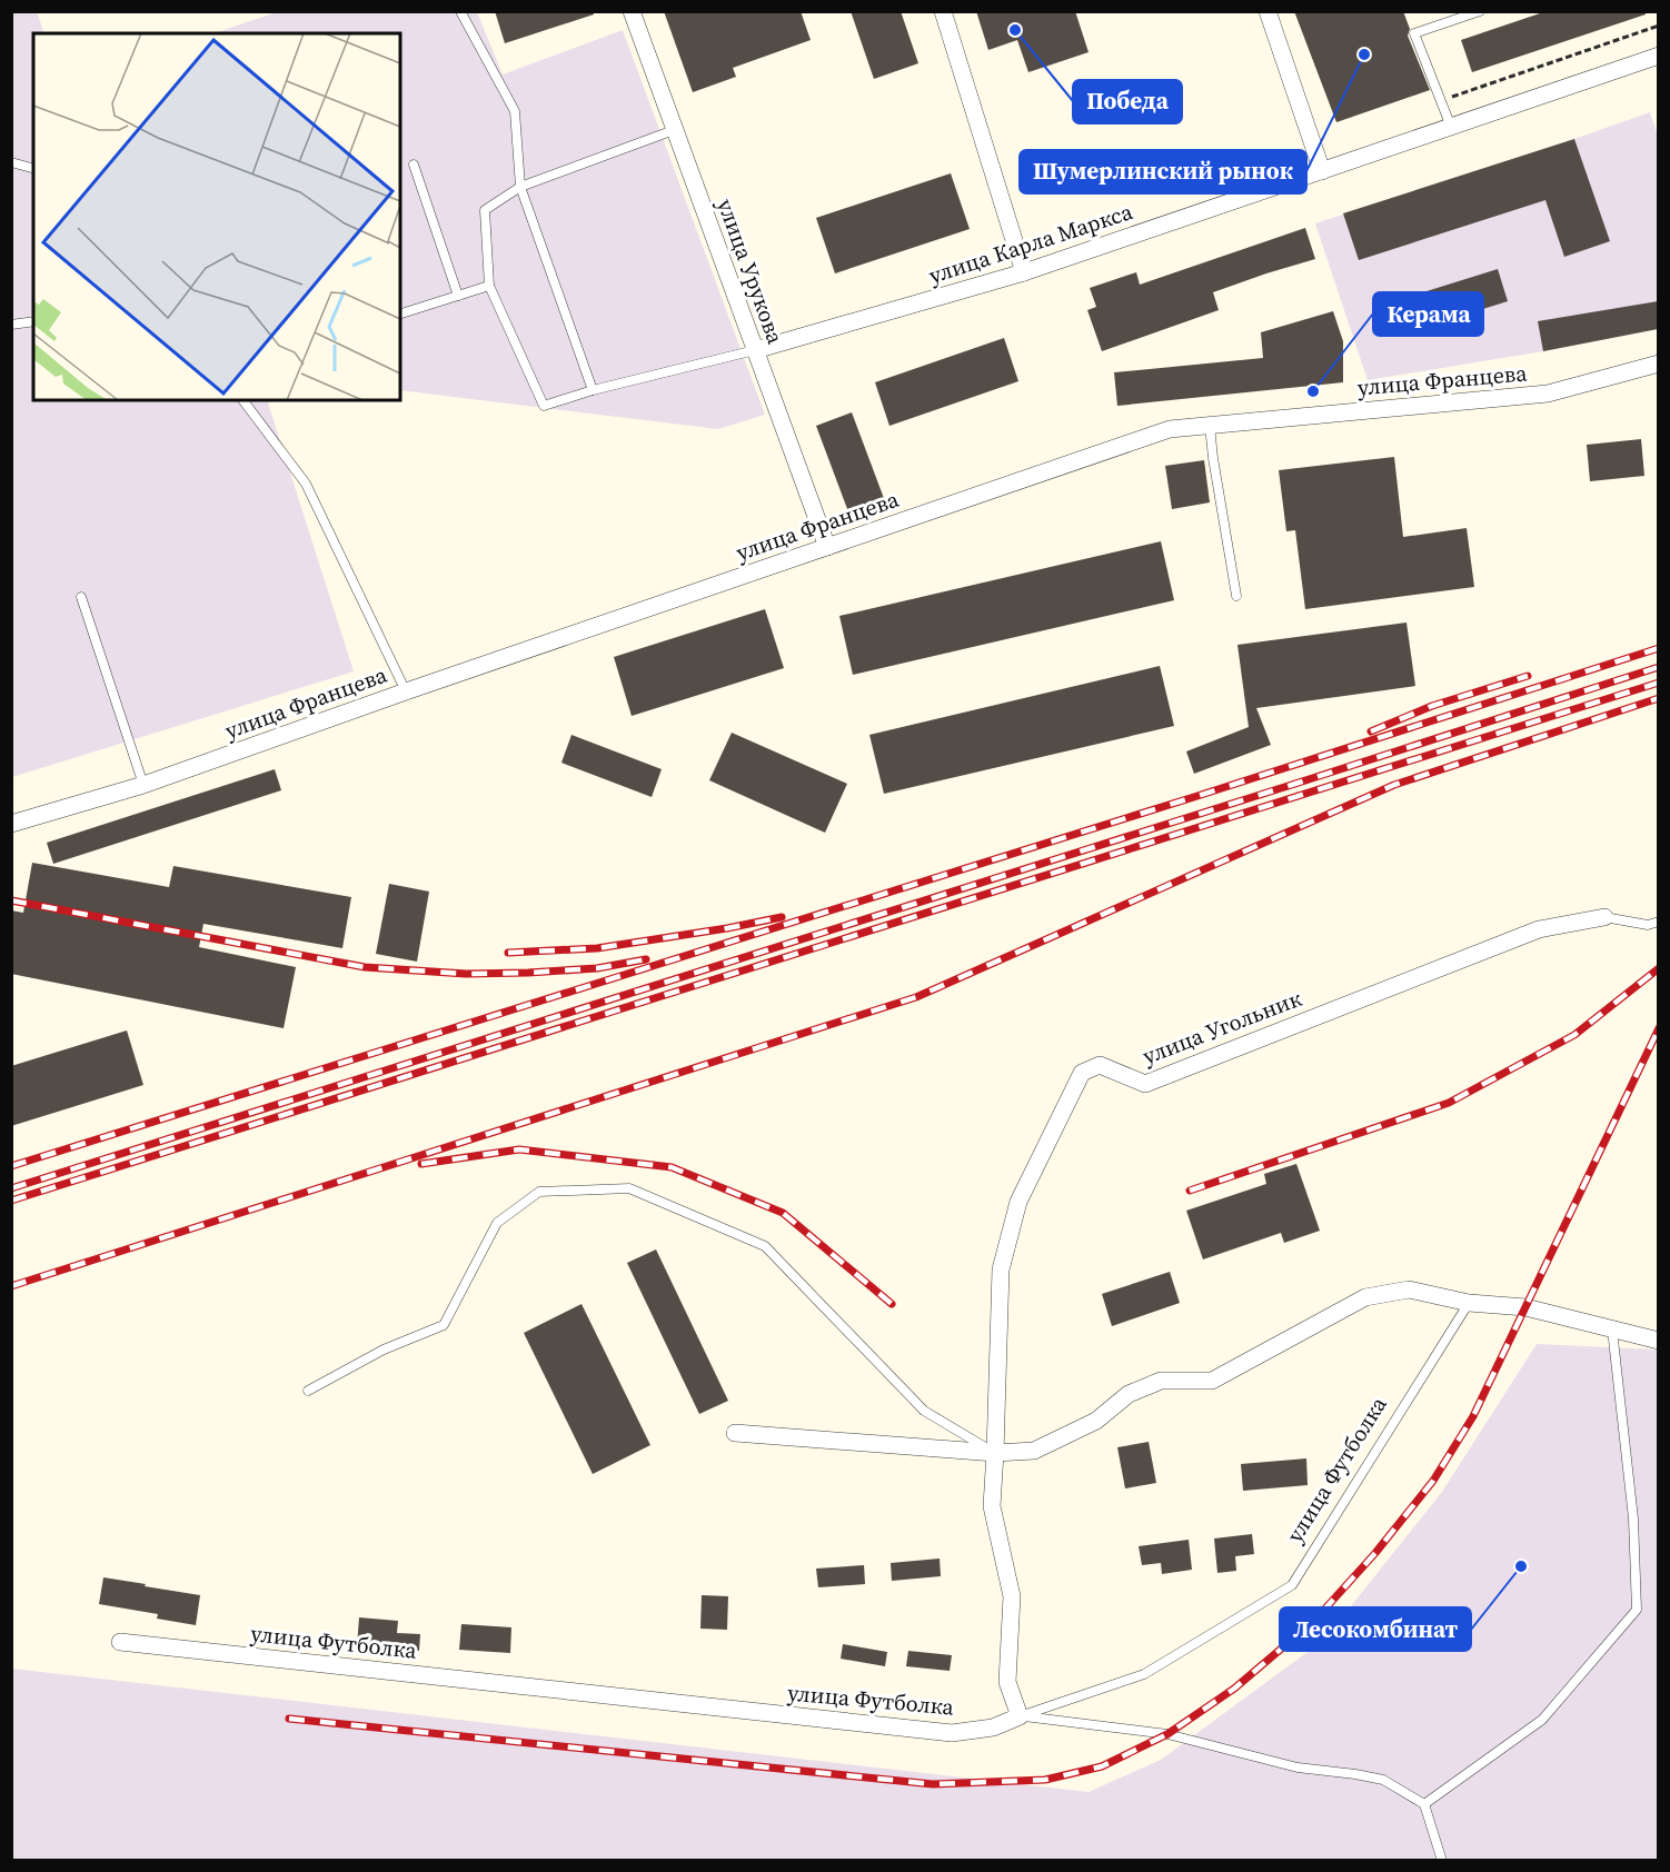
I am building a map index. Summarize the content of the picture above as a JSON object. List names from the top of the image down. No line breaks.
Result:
{"streets":{"street":["улица Карла Маркса","улица Урукова","улица Францева","улица Угольник","улица Футболка"]},"crossings":[["улица Карла Маркса","улица Урукова"],["улица Урукова","улица Францева"],["улица Угольник","улица Футболка"]],"places":["Победа","Шумерлинский рынок","Керама","Лесокомбинат"]}
